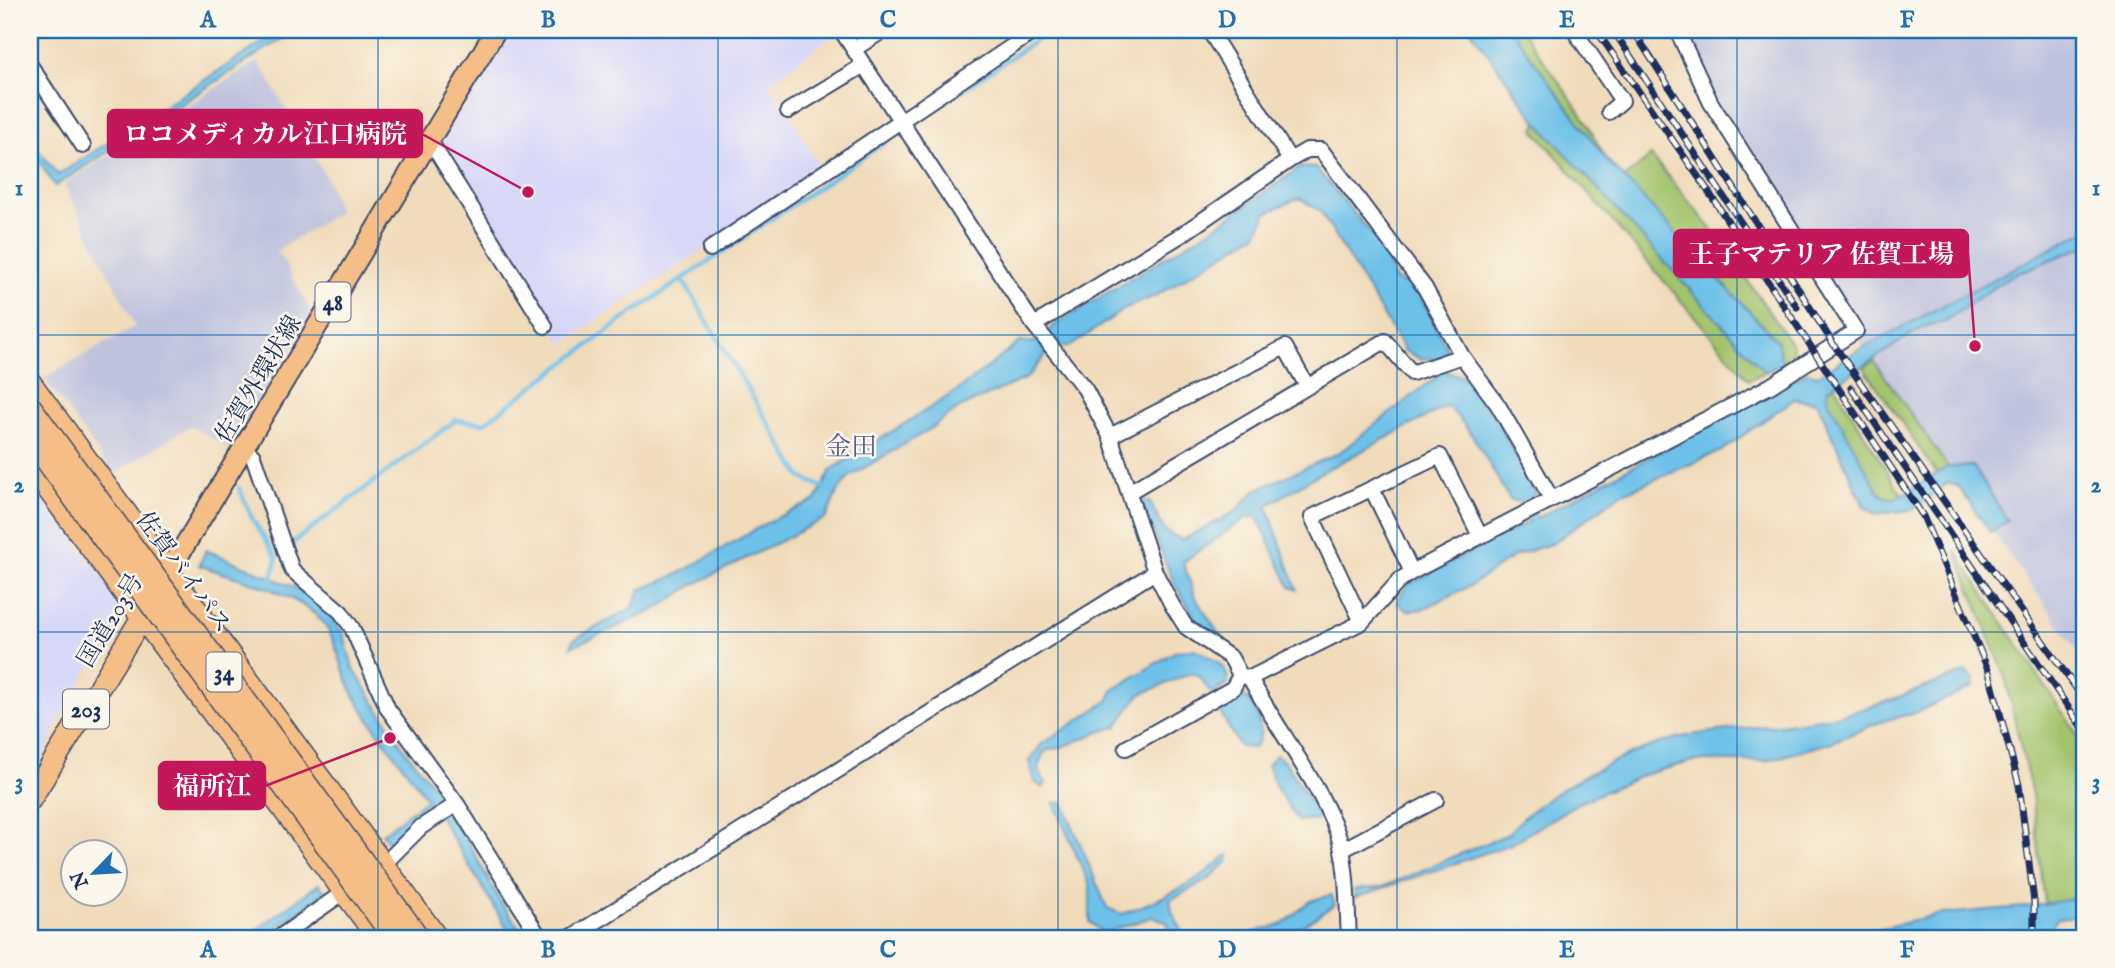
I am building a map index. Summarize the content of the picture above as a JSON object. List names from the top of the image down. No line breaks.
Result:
{"streets":{"highway":["佐賀バイパス","国道203号","34","203"],"main road":["48","佐賀外環状線"]},"crossings":[["佐賀外環状線","国道203号"]],"districts":["金田"],"places":["ロコメディカル江口病院","王子マテリア 佐賀工場","福所江"],"north":"bottom left","grid":{"columns":["A","B","C","D","E","F"],"rows":["1","2","3"]}}
